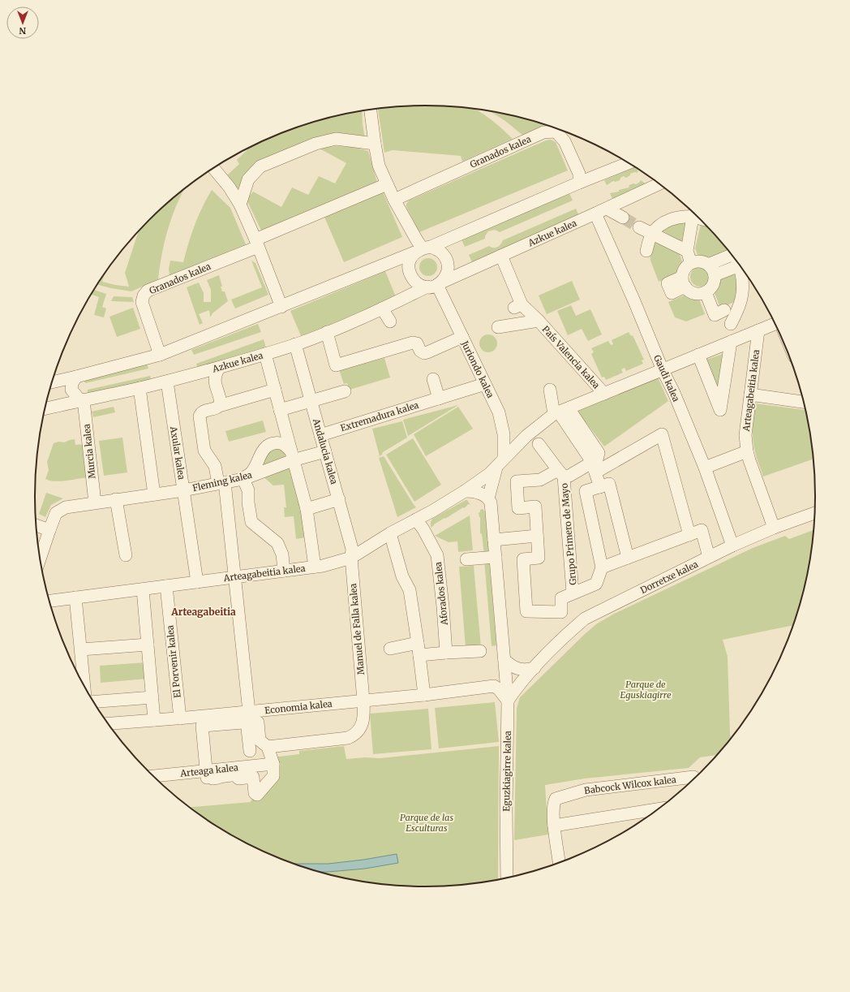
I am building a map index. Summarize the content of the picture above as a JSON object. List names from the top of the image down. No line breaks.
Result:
{"streets":{"street":["Granados kalea","Azkue kalea","País Valencia kalea","Juriondo kalea","Gaudi kalea","Arteagabeitia kalea","Extremadura kalea","Murcia kalea","Andalucia kalea","Axular kalea","Fleming kalea","Grupo Primero de Mayo","Dorretxe kalea","Aforados kalea","Manuel de Falla kalea","El Porvenir kalea","Economia kalea","Arteaga kalea","Eguzkiagirre kalea","Babcock Wilcox kalea"]},"crossings":[["Azkue kalea","País Valencia kalea"],["Azkue kalea","Juriondo kalea"],["Azkue kalea","Gaudi kalea"],["Azkue kalea","Murcia kalea"],["Azkue kalea","Andalucia kalea"],["Azkue kalea","Axular kalea"],["País Valencia kalea","Arteagabeitia kalea"],["Juriondo kalea","Arteagabeitia kalea"],["Juriondo kalea","Extremadura kalea"],["Gaudi kalea","Arteagabeitia kalea"],["Gaudi kalea","Dorretxe kalea"],["Arteagabeitia kalea","Andalucia kalea"],["Arteagabeitia kalea","Axular kalea"],["Arteagabeitia kalea","Aforados kalea"],["Arteagabeitia kalea","Manuel de Falla kalea"],["Arteagabeitia kalea","El Porvenir kalea"],["Extremadura kalea","Andalucia kalea"],["Murcia kalea","Fleming kalea"],["Andalucia kalea","Fleming kalea"],["Andalucia kalea","Manuel de Falla kalea"],["Axular kalea","Fleming kalea"],["Dorretxe kalea","Economia kalea"],["Dorretxe kalea","Eguzkiagirre kalea"],["Manuel de Falla kalea","Economia kalea"],["El Porvenir kalea","Economia kalea"],["Economia kalea","Eguzkiagirre kalea"]],"districts":["Arteagabeitia"],"parks":["Parque de Eguskiagirre","Parque de las Esculturas"],"north":"bottom"}
